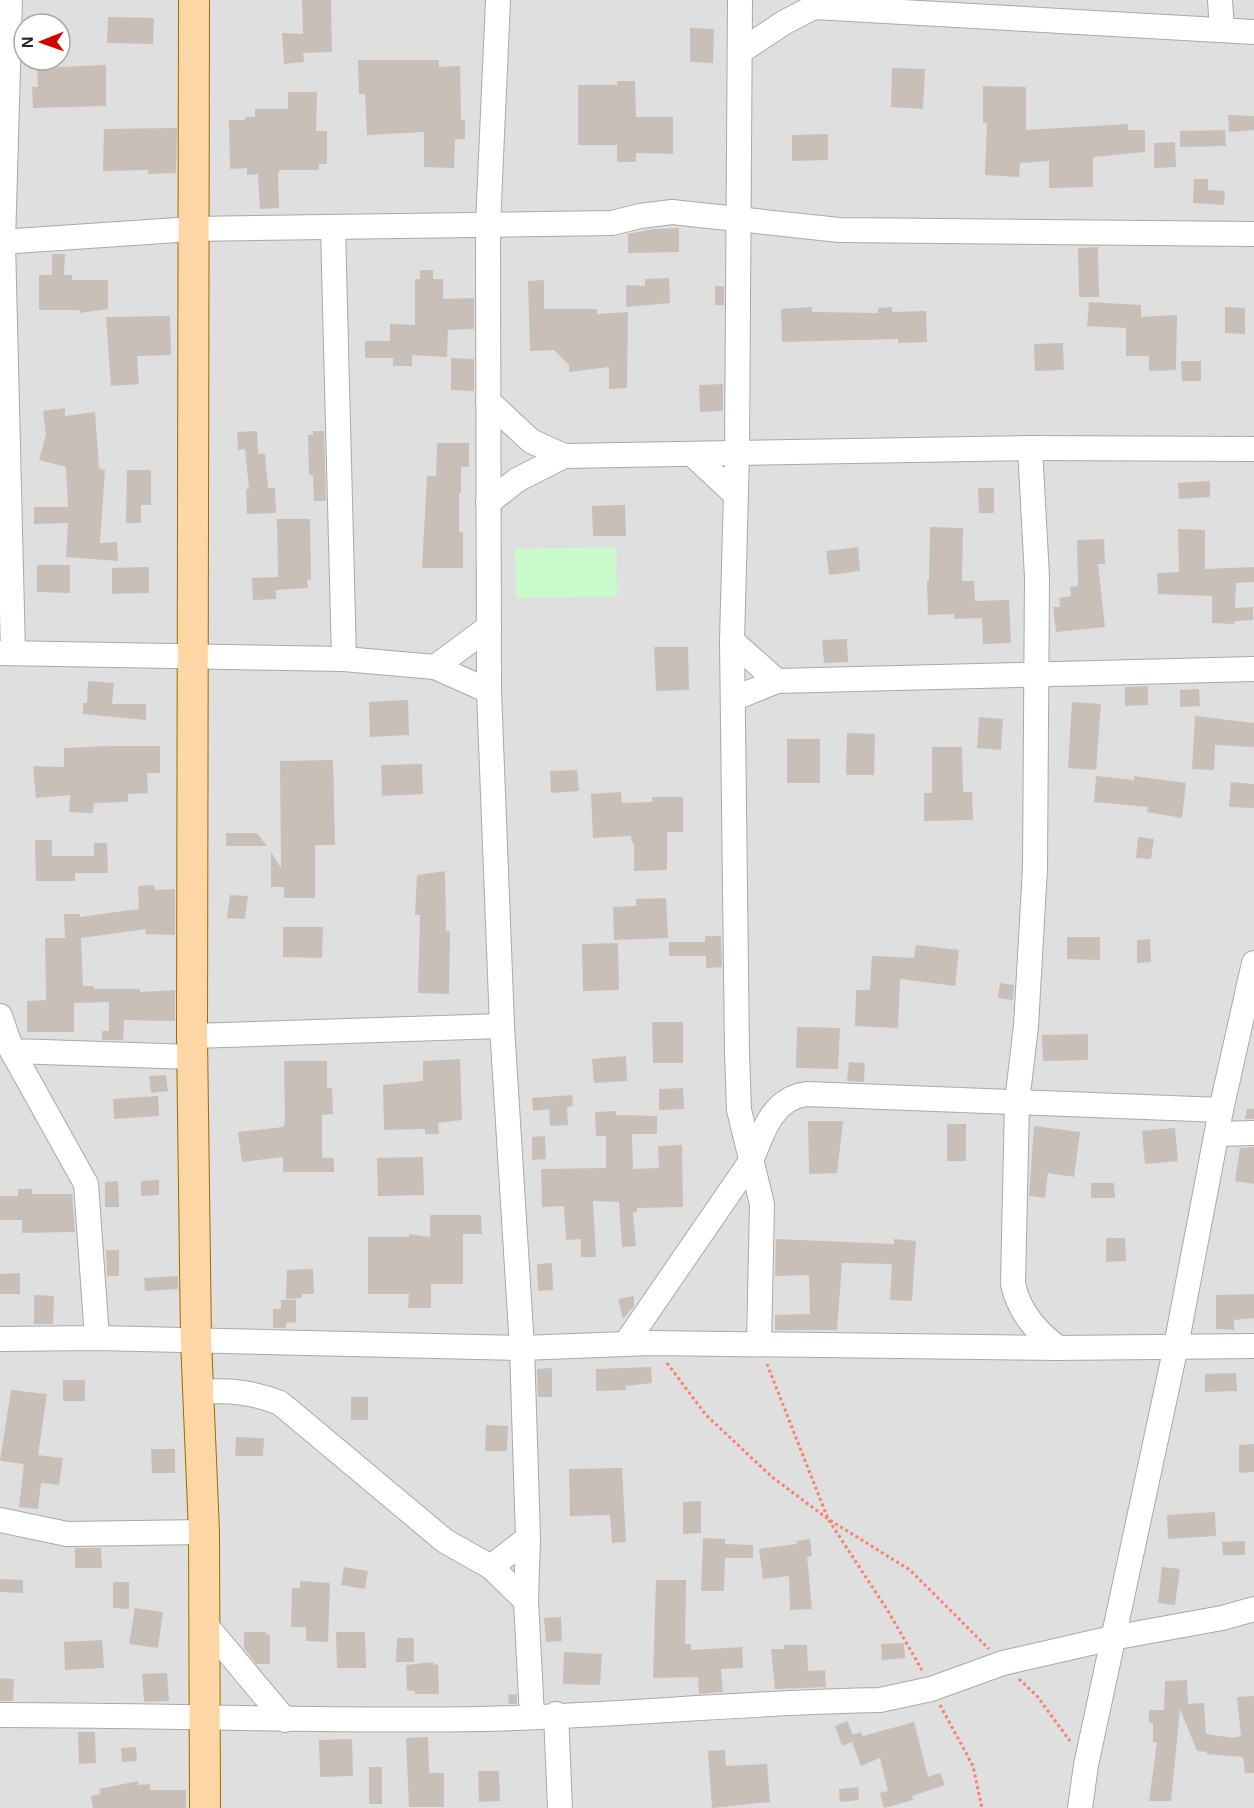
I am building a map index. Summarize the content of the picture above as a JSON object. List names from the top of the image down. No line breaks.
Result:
{"north":"left"}
